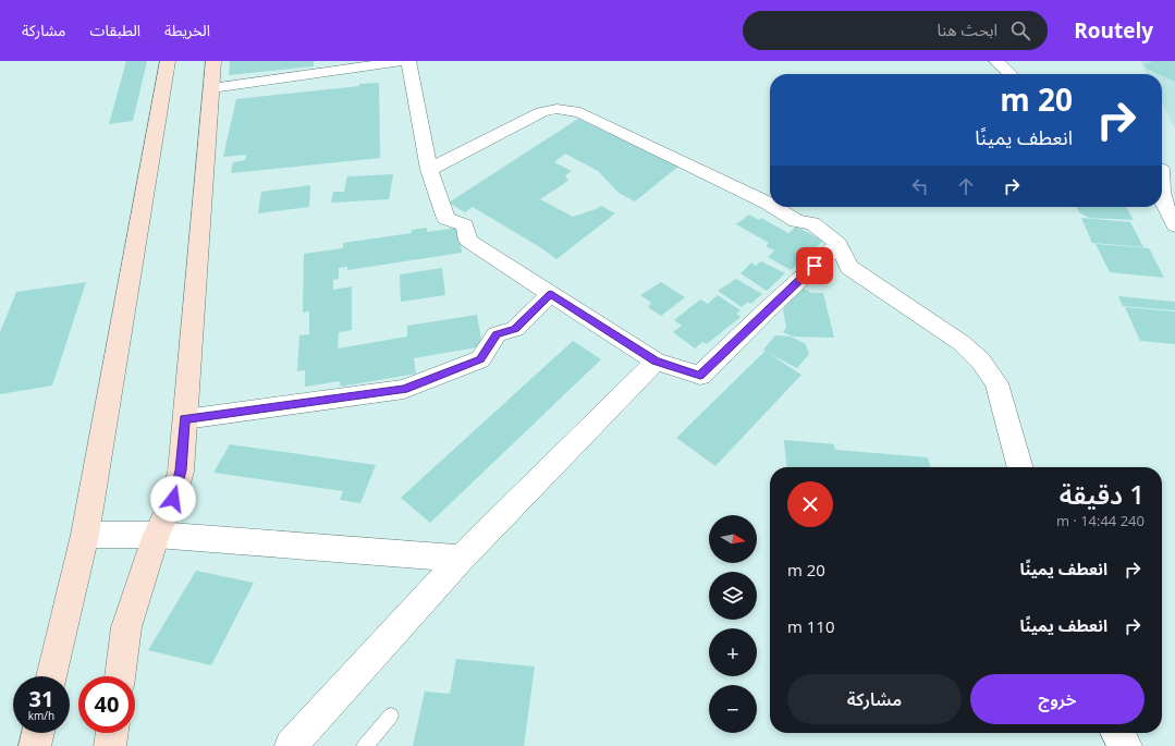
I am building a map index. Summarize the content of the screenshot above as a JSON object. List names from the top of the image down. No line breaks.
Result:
{"north":"right","page":{"header":"Routely","search":"ابحث هنا","nav":["الخريطة","الطبقات","مشاركة"],"turn":["20 m","انعطف يمينًا"],"heading":["1 دقيقة","240 m · 14:44"],"map_buttons":["+","−"],"list":[{"name":"انعطف يمينًا","value":"20 m"},{"name":"انعطف يمينًا","value":"110 m"}],"buttons":["خروج","مشاركة"],"speed":"31 km/h","limit":"40"}}
